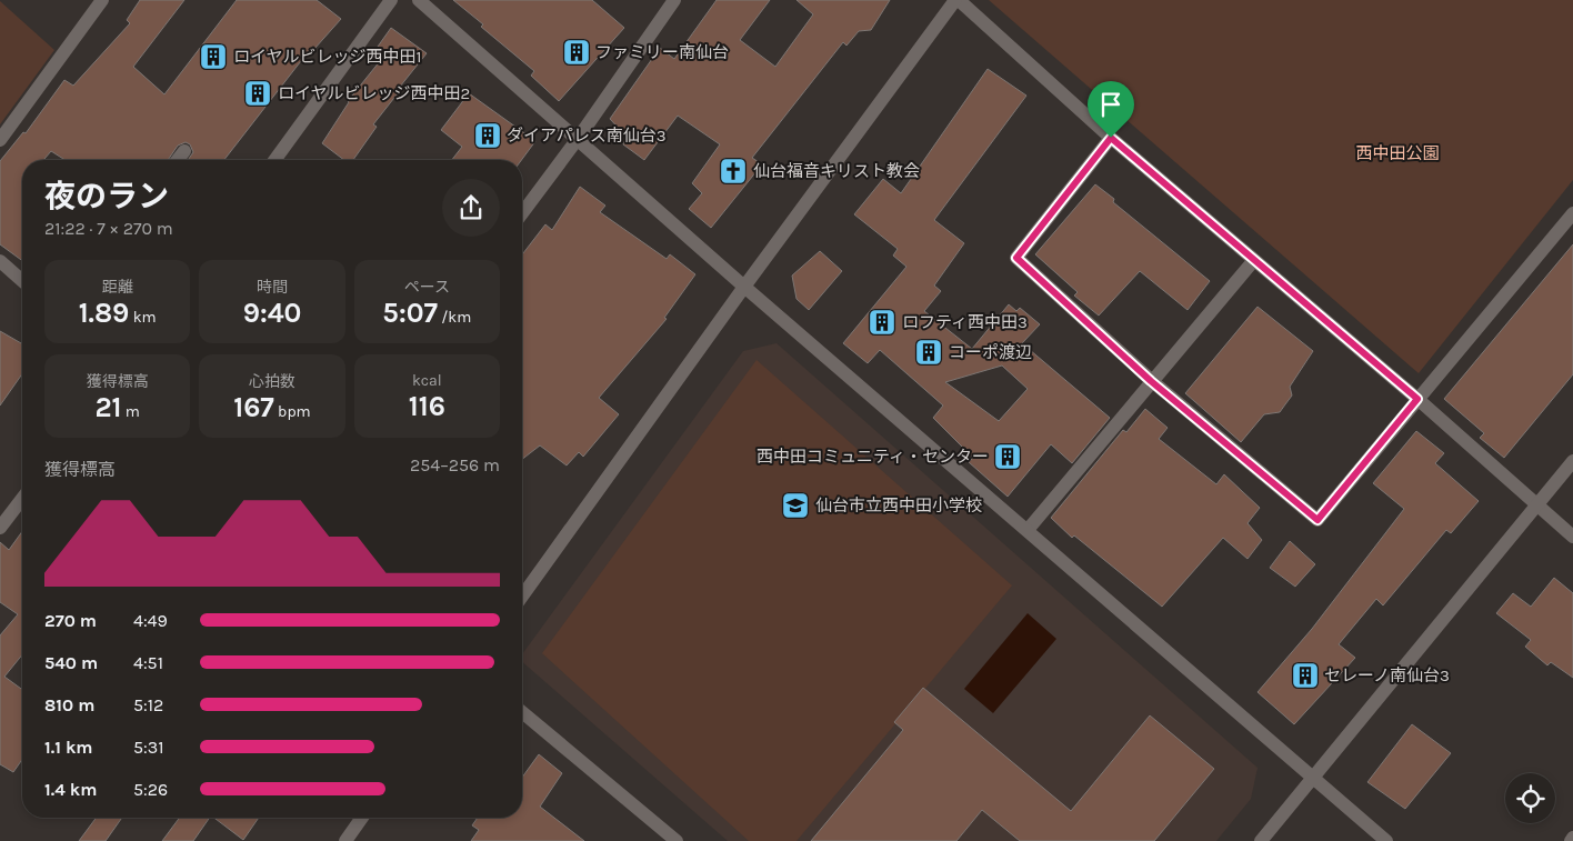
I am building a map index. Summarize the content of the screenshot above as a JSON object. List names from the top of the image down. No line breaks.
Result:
{"parks":["西中田公園"],"places":{"building":["ファミリー南仙台","ロイヤルビレッジ西中田1","ロイヤルビレッジ西中田2","ダイアパレス南仙台3","ロフティ西中田3","コーポ渡辺","西中田コミュニティ・センター","セレーノ南仙台3"],"church":["仙台福音キリスト教会"],"school or university":["仙台市立西中田小学校"]},"page":{"heading":["夜のラン","21:22 · 7 × 270 m"],"stats":[["距離","1.89 km"],["時間","9:40"],["ペース","5:07 /km"],["獲得標高","21 m"],["心拍数","167 bpm"],["kcal","116"]],"chart":["獲得標高","254–256 m"],"list":[{"name":"270 m","note":"4:49"},{"name":"540 m","note":"4:51"},{"name":"810 m","note":"5:12"},{"name":"1.1 km","note":"5:31"},{"name":"1.4 km","note":"5:26"}]}}
